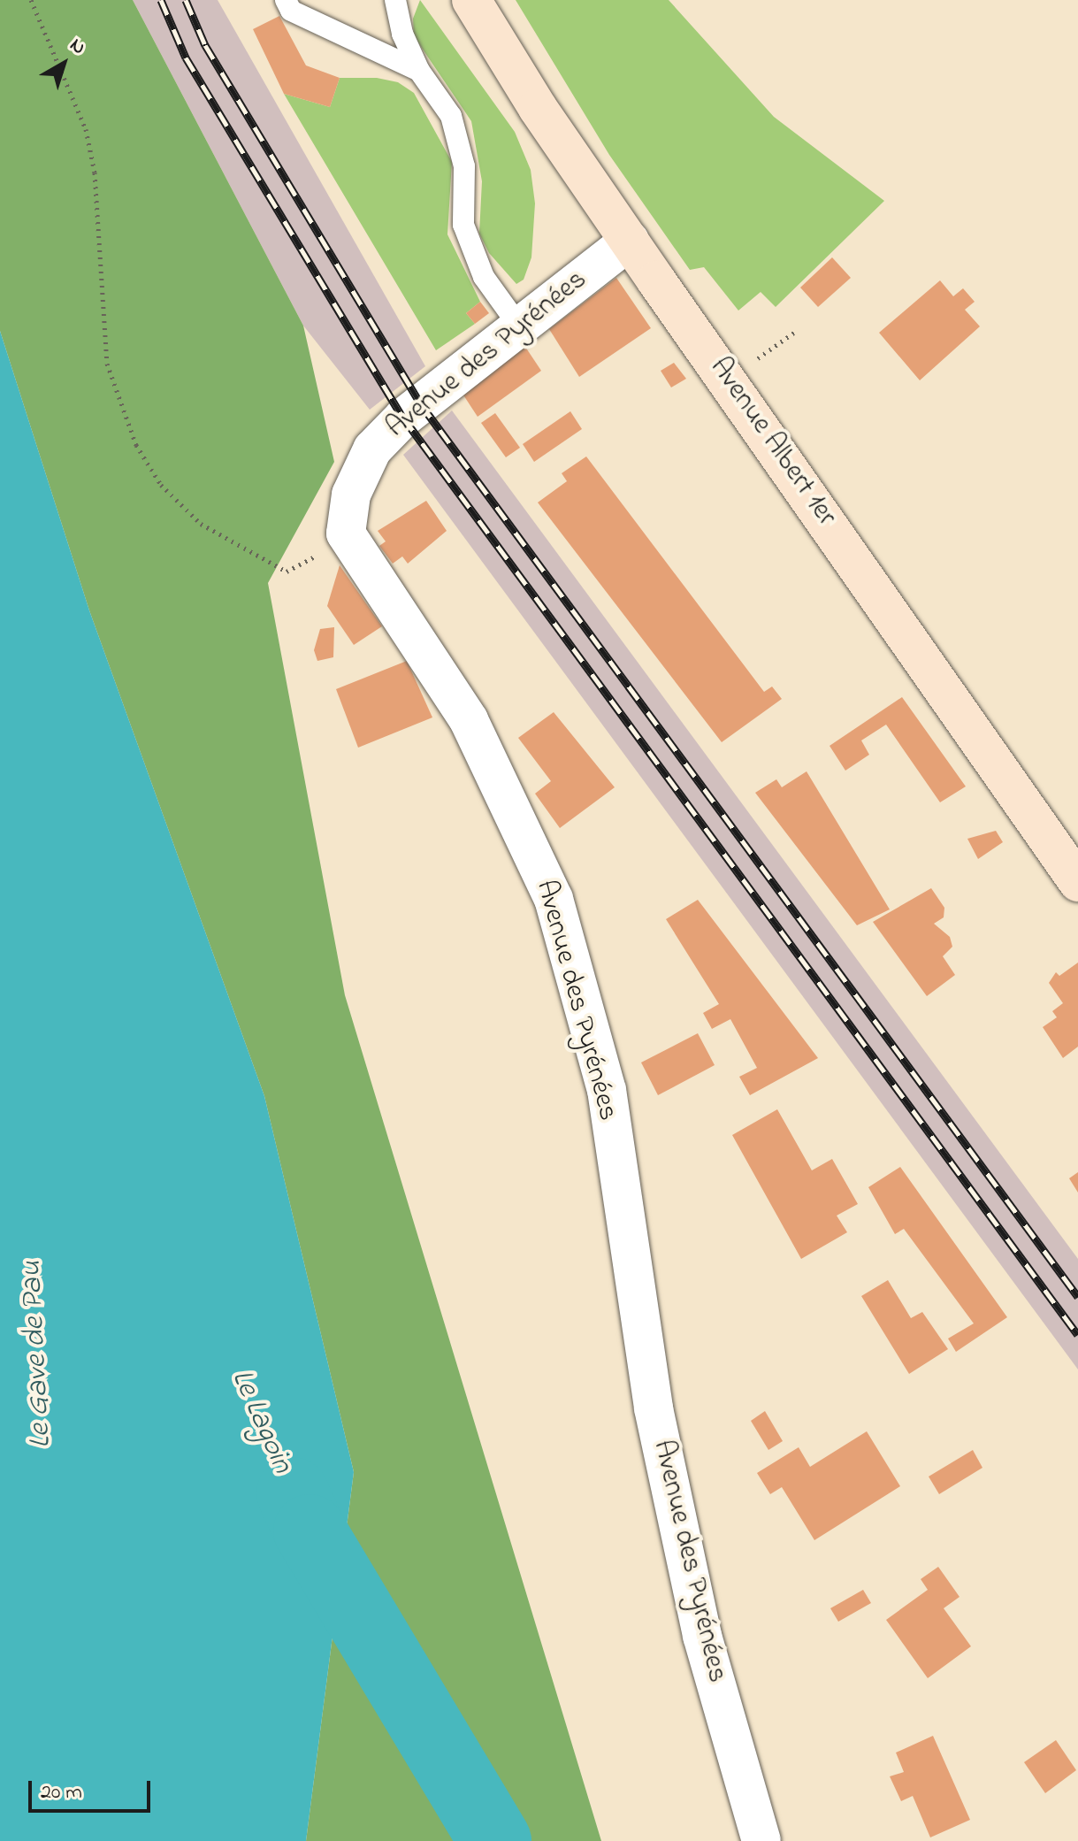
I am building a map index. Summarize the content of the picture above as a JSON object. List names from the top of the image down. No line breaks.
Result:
{"streets":{"main road":["Avenue Albert 1er"],"street":["Avenue des Pyrénées"]},"crossings":[["Avenue des Pyrénées","Avenue Albert 1er"]],"water":["Le Gave de Pau","Le Lagoin"],"scale_bar":"20 m","north":"top right"}
